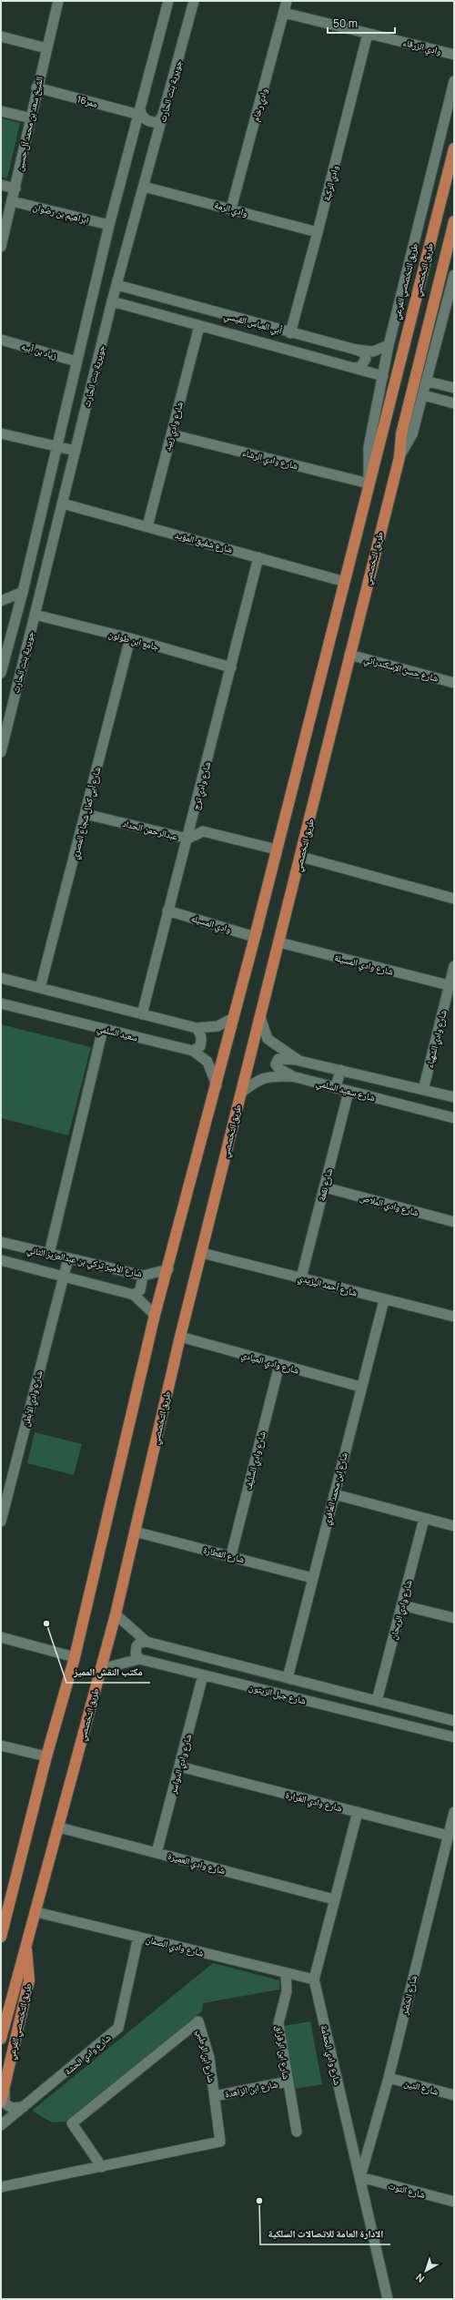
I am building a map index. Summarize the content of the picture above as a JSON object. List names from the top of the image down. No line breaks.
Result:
{"streets":{"main road":["طريق التخصصي","طريق التخصصي الفرعي"],"street":["وادي الزرقاء","جويرية بنت الحارث","ممر16","وادي رخام","الشيخ سعد بن محمد آل حسين","وادي الركبة","وادي الرمة","ابراهيم بن رضوان","أبي العباس القيسي","زياد بن أبيه","شارع وادي زبيد","شارع وادي الرشاء","شارع شفيق المؤيد","جامع ابن طولون","شارع حسن الإسكندراني","شارع وادي ترج","شارع أبي كمال شجاع المصري","عبدالرحمن الحداد","وادي المسيله","شارع وادي المسيلة","سعيد السلمي","شارع وادي الشهباء","شارع سعيد السلمي","شارع نقعة","شارع وادي الملاص","شارع الأمير تركي بن عبدالعزيز الثاني","شارع أحمد اليزيدي","شارع وادي الميادي","شارع وادي الأبطن","شارع وادي السليف","شارع ابن محمد العافري","شارع القطارة","شارع وادي الريحان","شارع جبل الزيتون","شارع وادي الدواسر","شارع وادي الغرارة","شارع وادي العميرة","شارع وادي الصمان","شارع الخضر","شارع ابن الرقراق","شارع وادي الحشة","شارع وادي الحمامة","شارع ابن الرطبي","شارع التين","شارع ابن الزاهدة","شارع التوت"]},"crossings":[["وادي الزرقاء","وادي رخام"],["وادي الزرقاء","وادي الركبة"],["جويرية بنت الحارث","ممر16"],["جويرية بنت الحارث","وادي الرمة"],["جويرية بنت الحارث","ابراهيم بن رضوان"],["جويرية بنت الحارث","أبي العباس القيسي"],["جويرية بنت الحارث","زياد بن أبيه"],["جويرية بنت الحارث","شارع شفيق المؤيد"],["جويرية بنت الحارث","جامع ابن طولون"],["ممر16","الشيخ سعد بن محمد آل حسين"],["وادي رخام","وادي الرمة"],["الشيخ سعد بن محمد آل حسين","ابراهيم بن رضوان"],["وادي الركبة","وادي الرمة"],["وادي الركبة","أبي العباس القيسي"],["طريق التخصصي","طريق التخصصي الفرعي"],["طريق التخصصي","شارع وادي الرشاء"],["طريق التخصصي","شارع شفيق المؤيد"],["طريق التخصصي","شارع حسن الإسكندراني"],["طريق التخصصي","عبدالرحمن الحداد"],["طريق التخصصي","وادي المسيله"],["طريق التخصصي","شارع وادي المسيلة"],["طريق التخصصي","سعيد السلمي"],["طريق التخصصي","شارع سعيد السلمي"],["طريق التخصصي","شارع الأمير تركي بن عبدالعزيز الثاني"],["طريق التخصصي","شارع أحمد اليزيدي"],["طريق التخصصي","شارع وادي الميادي"],["طريق التخصصي","شارع القطارة"],["طريق التخصصي","شارع جبل الزيتون"],["طريق التخصصي","شارع وادي العميرة"],["طريق التخصصي","شارع وادي الصمان"],["طريق التخصصي الفرعي","أبي العباس القيسي"],["طريق التخصصي الفرعي","شارع وادي الرشاء"],["أبي العباس القيسي","شارع وادي زبيد"],["شارع وادي زبيد","شارع وادي الرشاء"],["شارع وادي زبيد","شارع شفيق المؤيد"],["شارع شفيق المؤيد","شارع وادي ترج"],["جامع ابن طولون","شارع وادي ترج"],["جامع ابن طولون","شارع أبي كمال شجاع المصري"],["شارع وادي ترج","عبدالرحمن الحداد"],["شارع وادي ترج","وادي المسيله"],["شارع أبي كمال شجاع المصري","عبدالرحمن الحداد"],["شارع وادي المسيلة","شارع وادي الشهباء"],["شارع وادي الشهباء","شارع سعيد السلمي"],["شارع سعيد السلمي","شارع نقعة"],["شارع نقعة","شارع وادي الملاص"],["شارع نقعة","شارع أحمد اليزيدي"],["شارع الأمير تركي بن عبدالعزيز الثاني","شارع وادي الأبطن"],["شارع أحمد اليزيدي","شارع ابن محمد العافري"],["شارع وادي الميادي","شارع وادي السليف"],["شارع وادي الميادي","شارع ابن محمد العافري"],["شارع وادي السليف","شارع القطارة"],["شارع ابن محمد العافري","شارع القطارة"],["شارع ابن محمد العافري","شارع جبل الزيتون"],["شارع وادي الريحان","شارع جبل الزيتون"],["شارع جبل الزيتون","شارع وادي الدواسر"],["شارع وادي الدواسر","شارع وادي الغرارة"],["شارع وادي الدواسر","شارع وادي العميرة"],["شارع وادي الغرارة","شارع الخضر"],["شارع وادي الغرارة","شارع وادي الحمامة"],["شارع وادي العميرة","شارع وادي الحمامة"],["شارع وادي الصمان","شارع ابن الرقراق"],["شارع وادي الصمان","شارع وادي الحشة"],["شارع وادي الصمان","شارع وادي الحمامة"],["شارع الخضر","شارع وادي الحمامة"],["شارع الخضر","شارع التين"],["شارع الخضر","شارع التوت"],["شارع ابن الرقراق","شارع ابن الزاهدة"],["شارع وادي الحمامة","شارع التوت"],["شارع ابن الرطبي","شارع ابن الزاهدة"]],"places":["مكتب النقش المميز","الادارة العامة للاتصالات السلكية"],"scale_bar":"50 m","north":"bottom left"}
